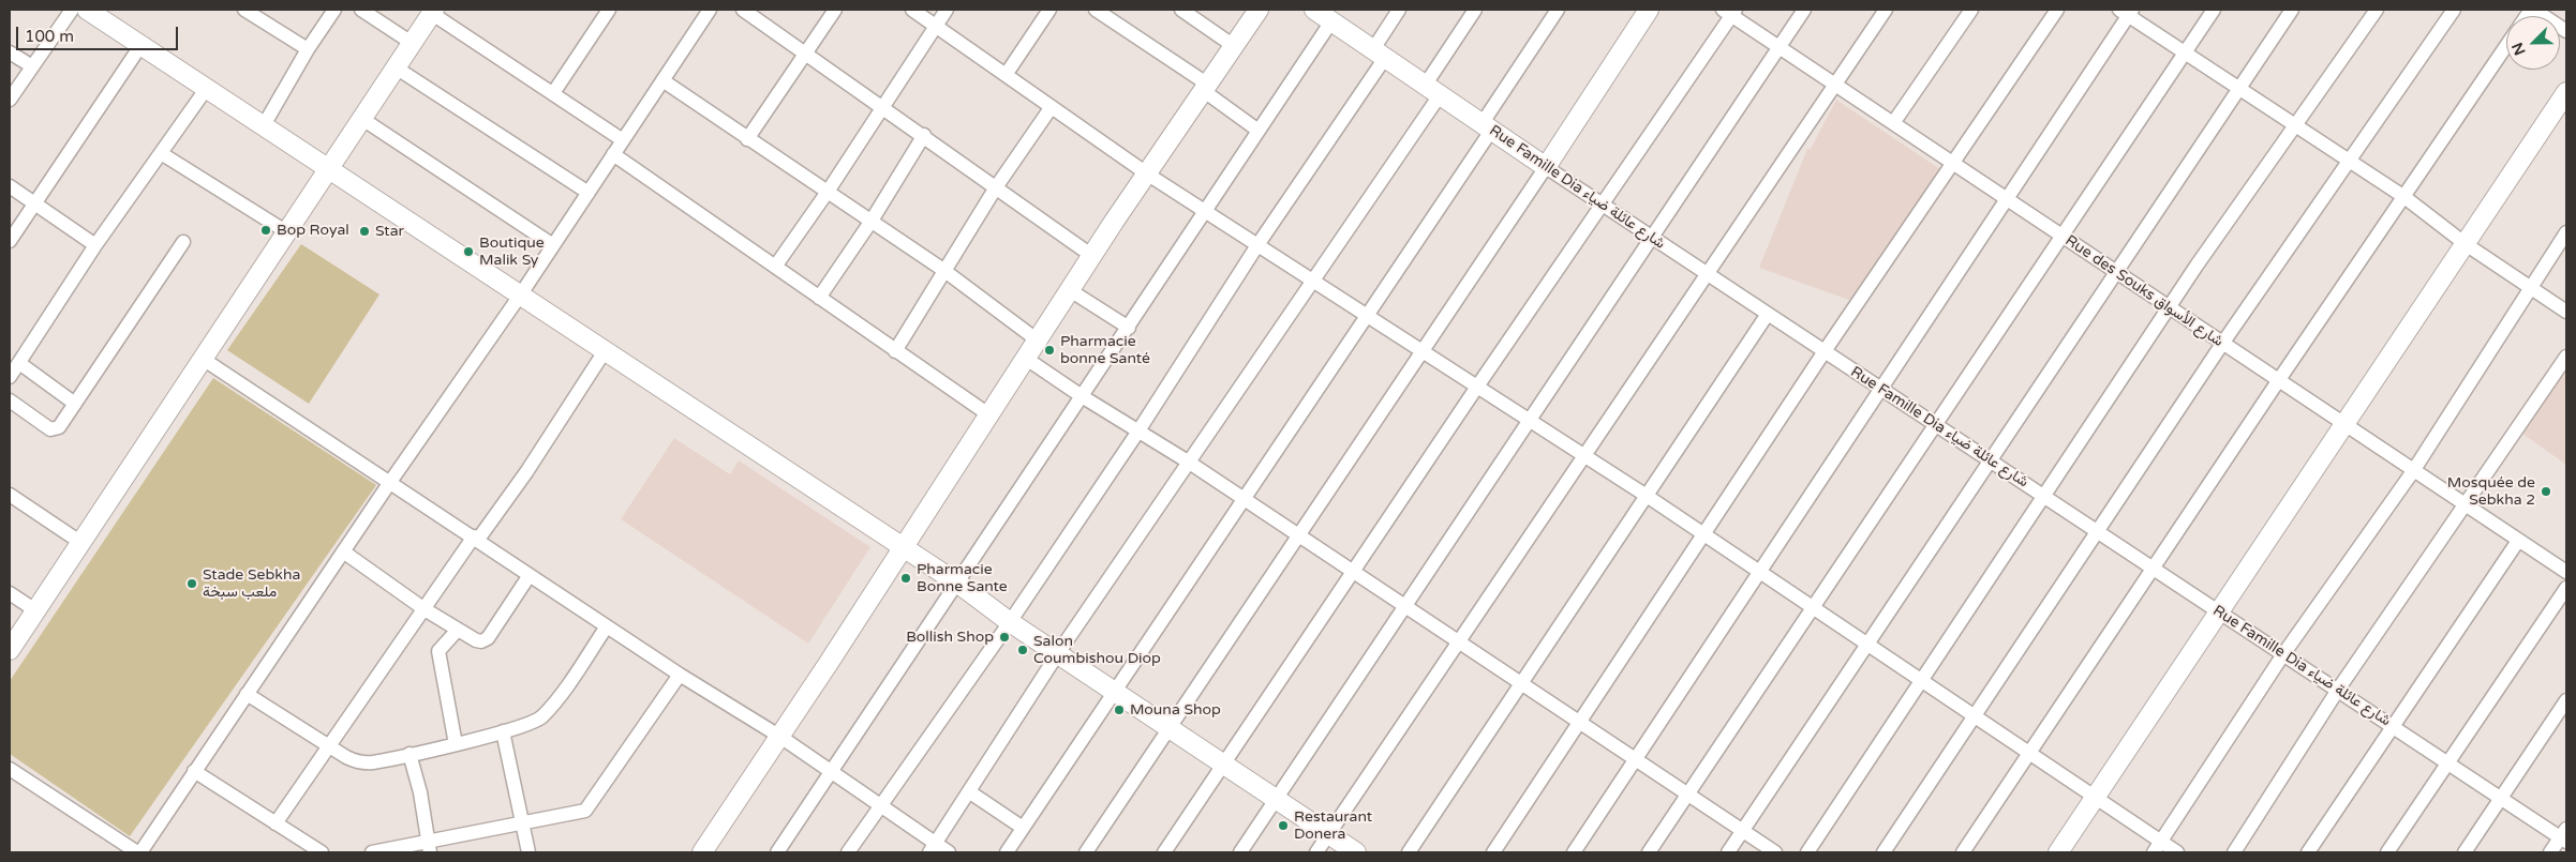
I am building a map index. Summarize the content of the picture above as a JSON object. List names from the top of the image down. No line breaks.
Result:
{"streets":{"street":["Rue Famille Dia شارع عائلة ضياء","Rue des Souks شارع الأسواق"]},"places":["Bop Royal","Star","Boutique Malik Sy","Pharmacie bonne Santé","Mosquée de Sebkha 2","Pharmacie Bonne Sante","Stade Sebkha ملعب سبخة","Bollish Shop","Salon Coumbishou Diop","Mouna Shop","Restaurant Donera"],"scale_bar":"100 m","north":"bottom left"}
